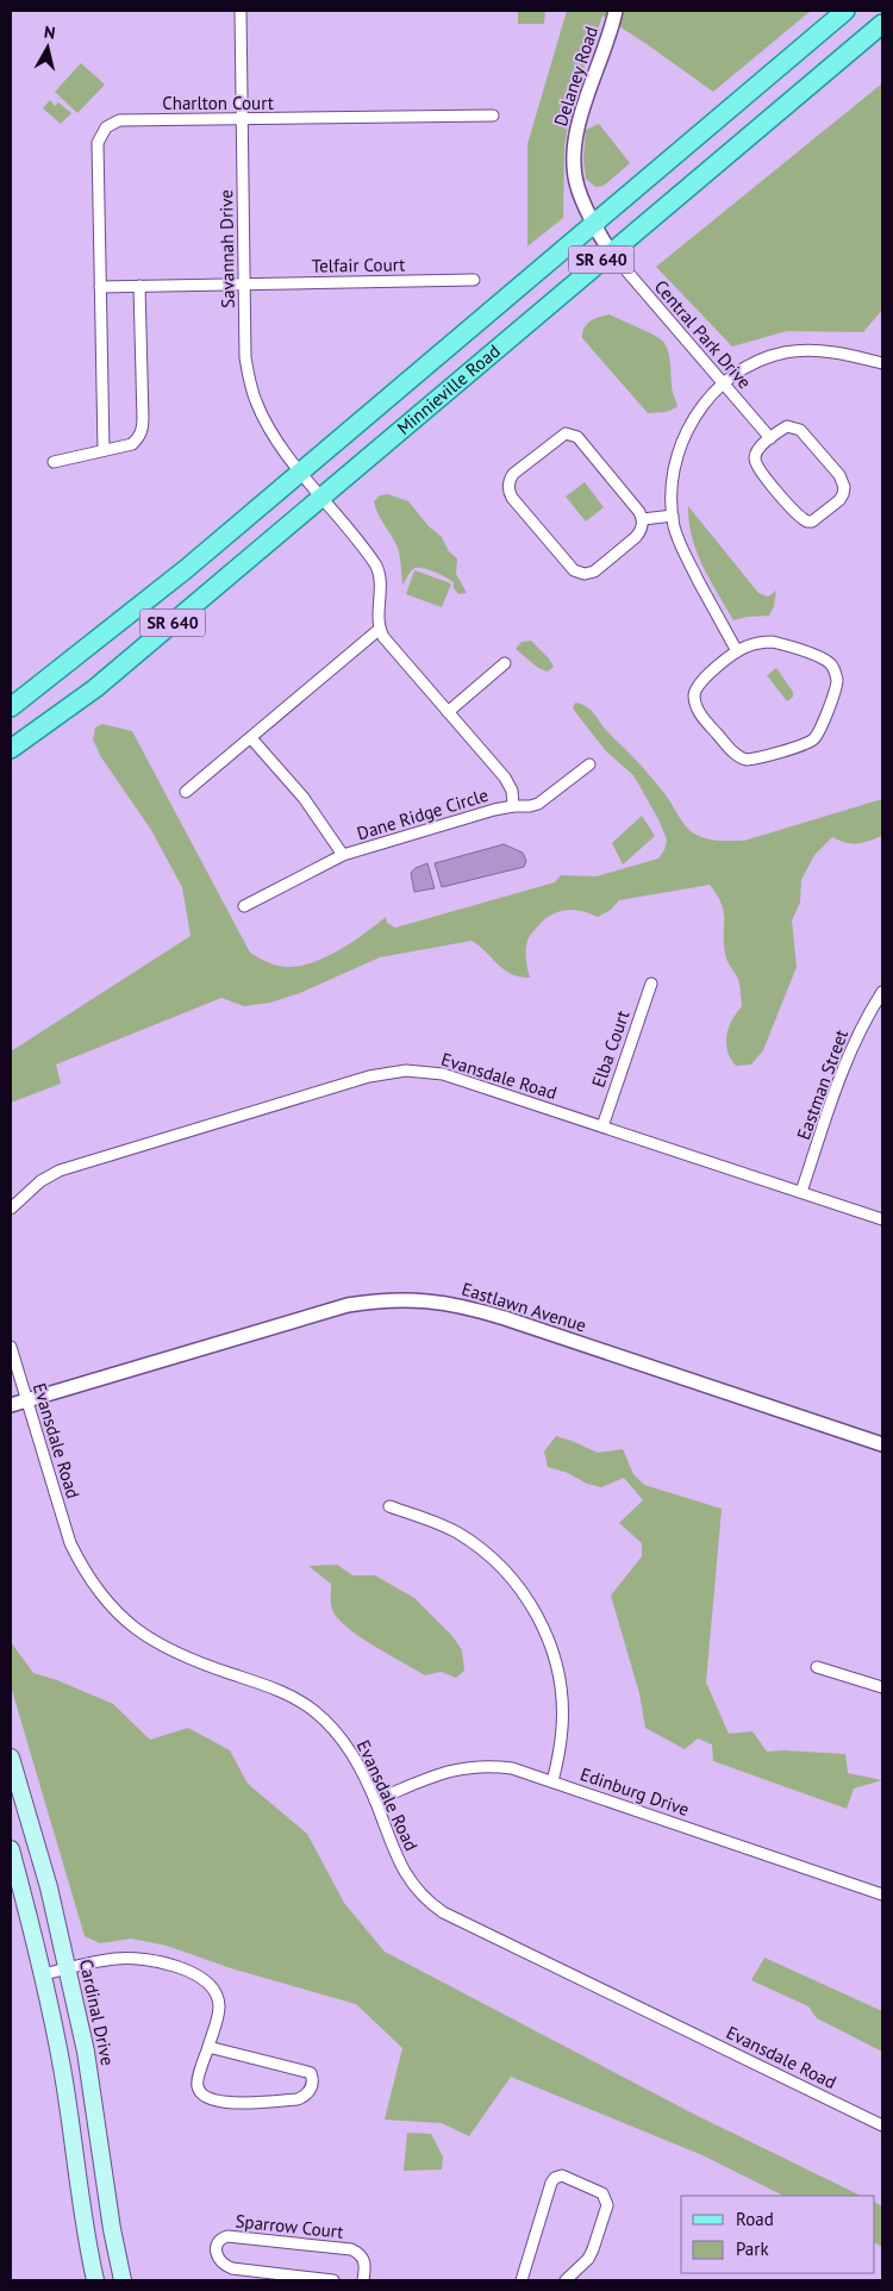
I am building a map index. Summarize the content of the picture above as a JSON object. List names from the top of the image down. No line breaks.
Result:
{"streets":{"main road":["SR 640","Minnieville Road","Cardinal Drive"],"street":["Delaney Road","Charlton Court","Savannah Drive","Telfair Court","Central Park Drive","Dane Ridge Circle","Elba Court","Evansdale Road","Eastman Street","Eastlawn Avenue","Edinburg Drive","Sparrow Court"]},"crossings":[["Delaney Road","Central Park Drive"],["Delaney Road","Minnieville Road"],["Charlton Court","Savannah Drive"],["Savannah Drive","Telfair Court"],["Savannah Drive","Minnieville Road"],["Central Park Drive","Minnieville Road"],["Elba Court","Evansdale Road"],["Evansdale Road","Eastman Street"],["Evansdale Road","Eastlawn Avenue"],["Evansdale Road","Edinburg Drive"]],"legend":["Road","Park"],"north":"top"}
